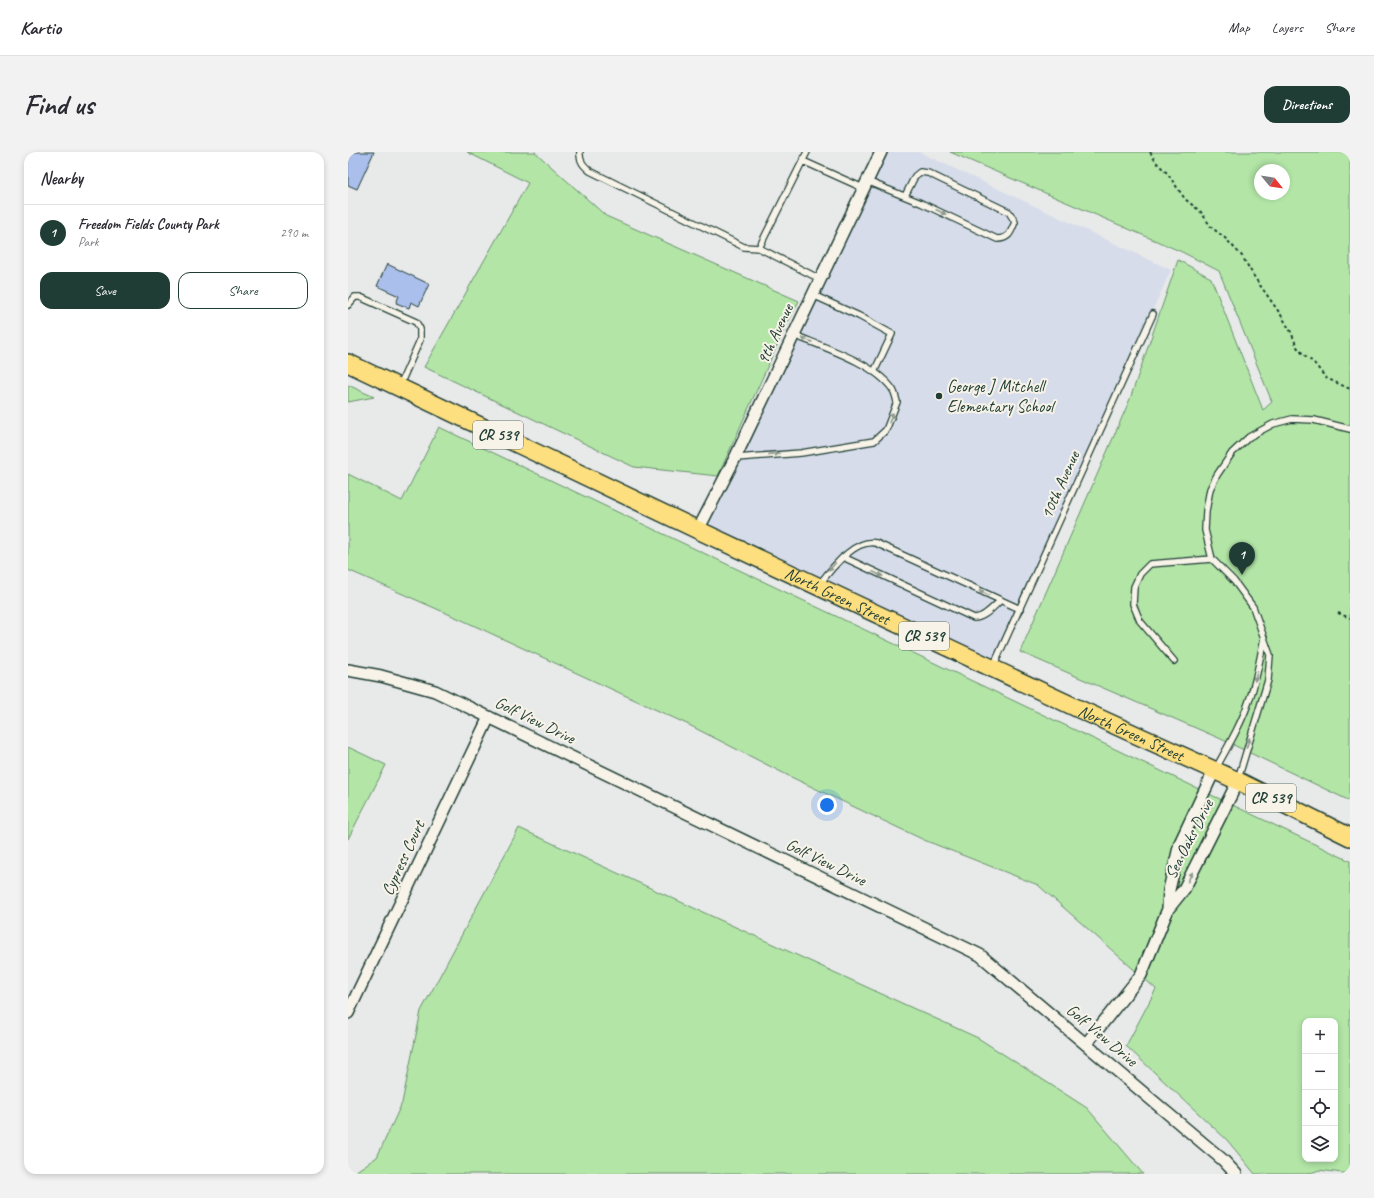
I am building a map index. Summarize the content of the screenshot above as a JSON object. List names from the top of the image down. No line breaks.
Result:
{"streets":{"main road":["CR 539","North Green Street"],"street":["9th Avenue","Golf View Drive","Sea Oaks Drive","Cypress Court"],"lane":["10th Avenue"]},"crossings":[["9th Avenue","North Green Street"],["10th Avenue","North Green Street"],["North Green Street","Sea Oaks Drive"],["Golf View Drive","Sea Oaks Drive"],["Golf View Drive","Cypress Court"]],"places":["George J Mitchell Elementary School"],"north":"bottom right","page":{"header":"Kartio","nav":["Map","Layers","Share"],"buttons":["Directions",["Save","Share"]],"title":"Find us","heading":"Nearby","list":[{"mark":"1","name":"Freedom Fields County Park","note":"Park","value":"290 m"}],"pins":"1","map_buttons":["+","−"]}}
